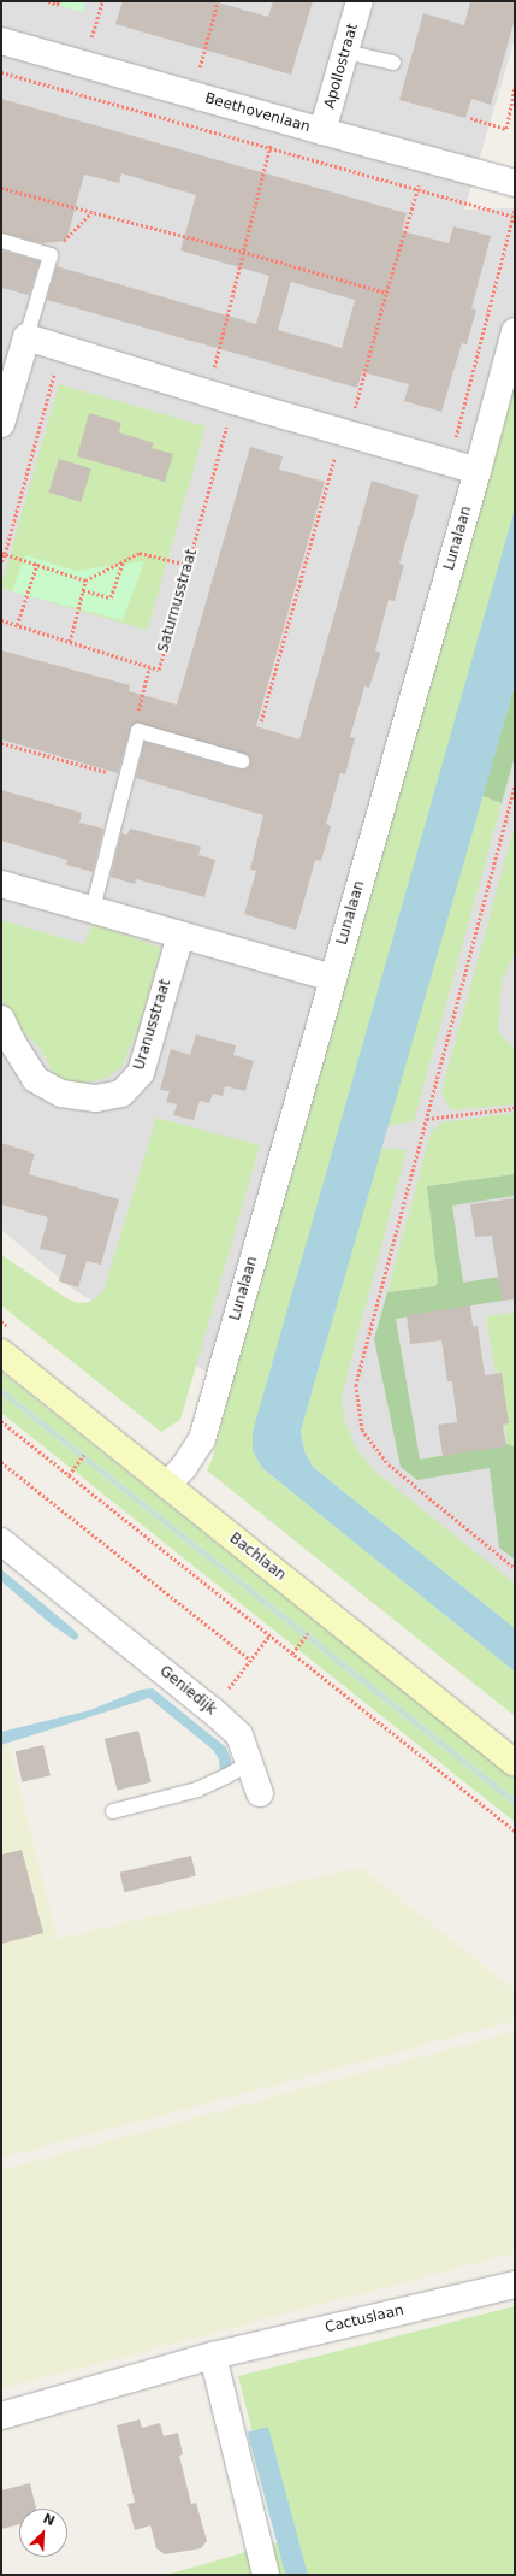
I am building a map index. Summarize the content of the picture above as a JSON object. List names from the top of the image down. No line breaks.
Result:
{"streets":{"main road":["Bachlaan"],"street":["Apollostraat","Beethovenlaan","Lunalaan","Uranusstraat","Geniedijk","Cactuslaan"],"path":["Saturnusstraat"]},"crossings":[["Apollostraat","Beethovenlaan"],["Lunalaan","Bachlaan"]],"north":"top right"}
